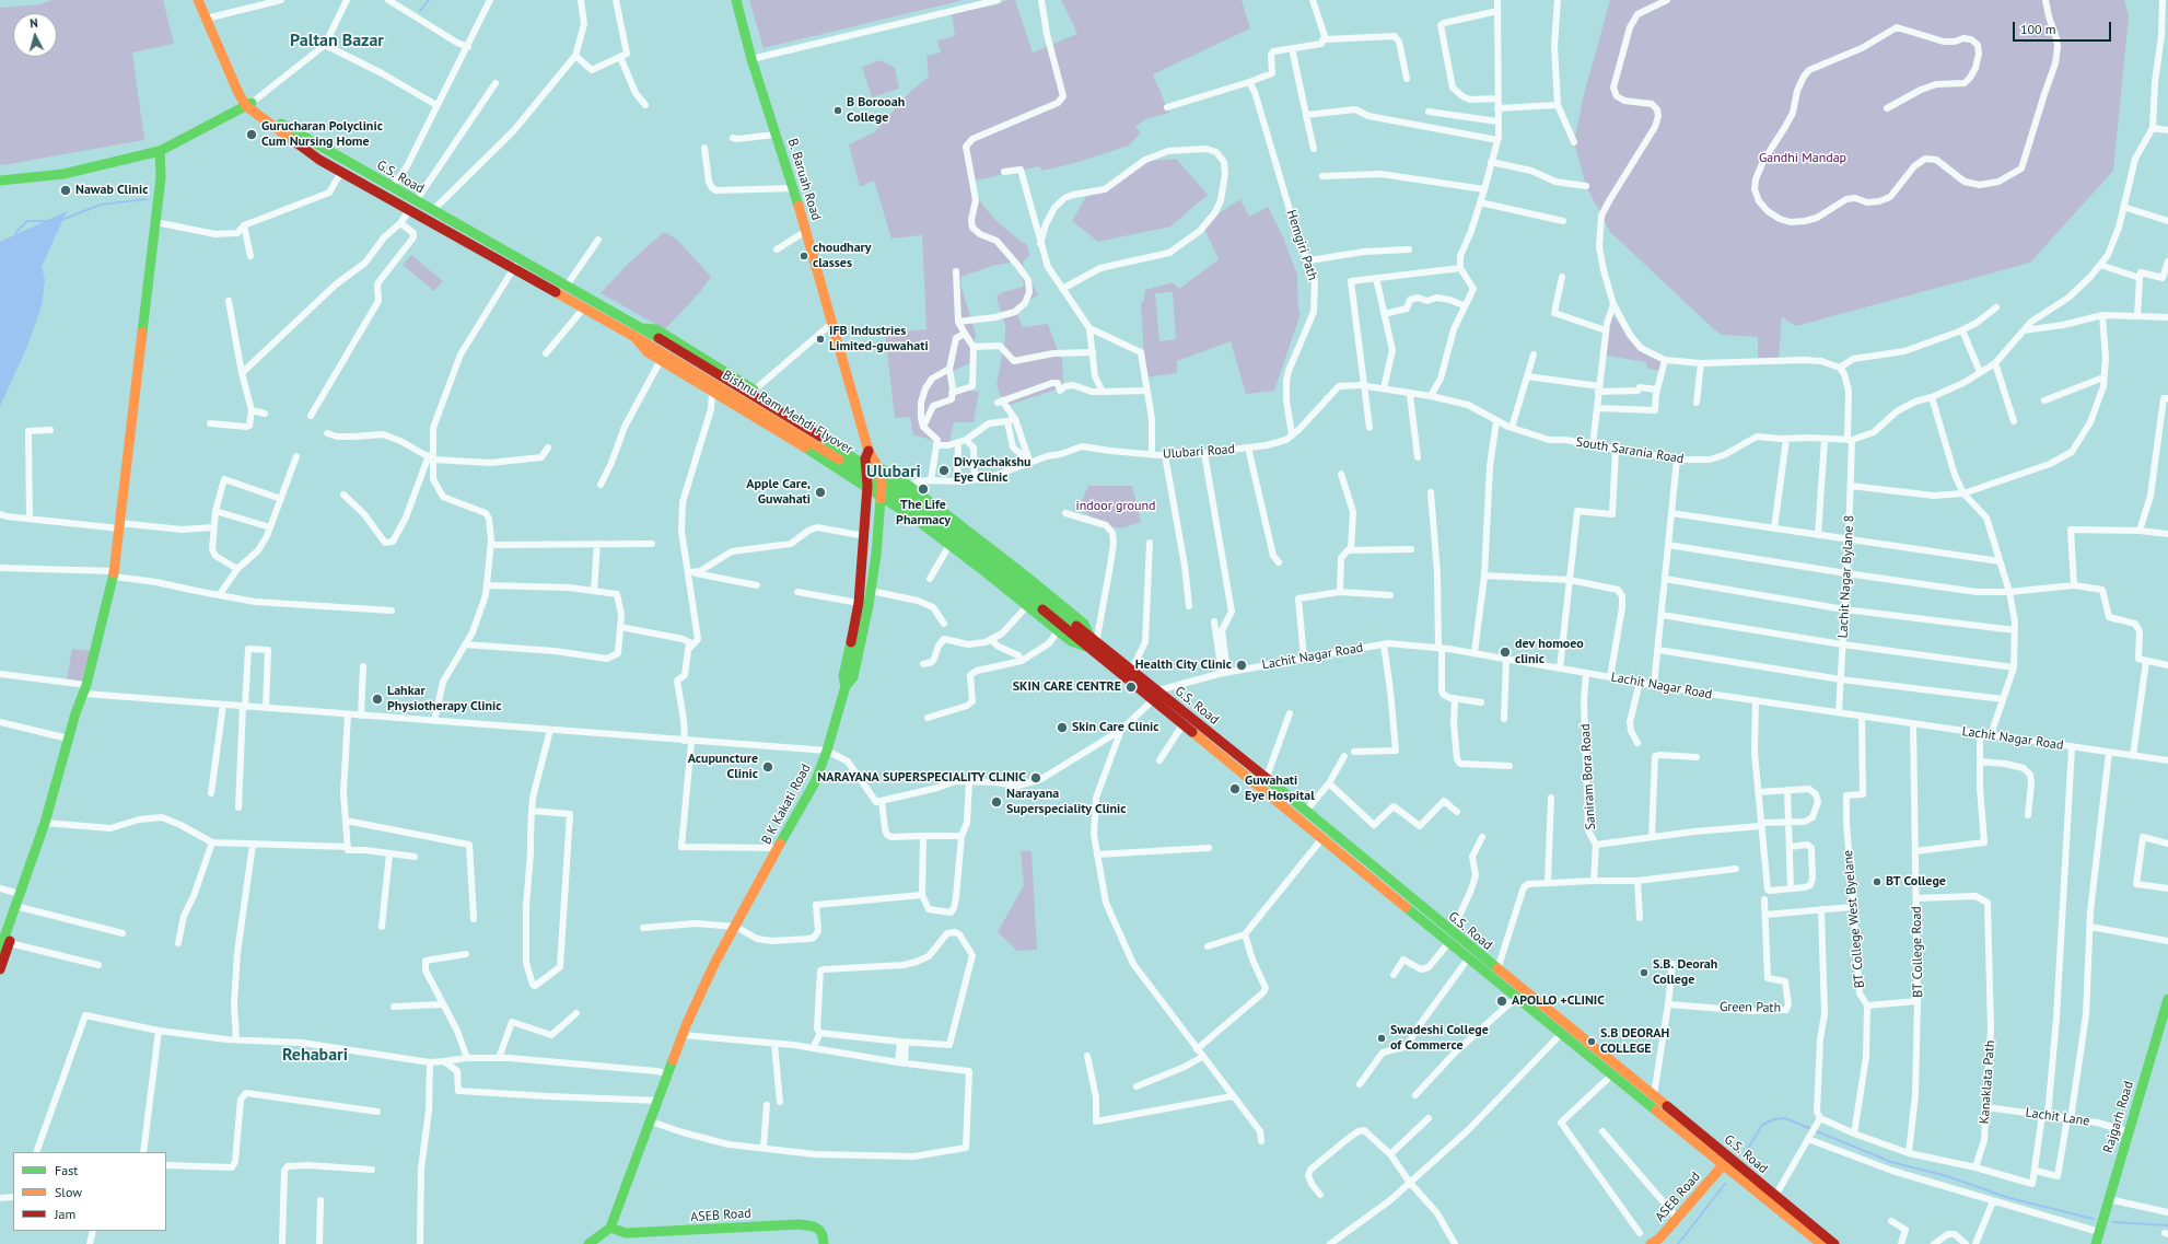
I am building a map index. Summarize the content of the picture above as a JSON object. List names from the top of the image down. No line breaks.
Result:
{"streets":{"main road":["G.S. Road","B. Baruah Road","Bishnu Ram Mehdi Flyover","B K Kakati Road","Rajgarh Road","ASEB Road"],"street":["Hemgiri Path","South Sarania Road","Ulubari Road","Lachit Nagar Bylane 8","Lachit Nagar Road","Saniram Bora Road","BT College West Byelane","BT College Road","Green Path","Kanaklata Path","Lachit Lane"]},"crossings":[["G.S. Road","Bishnu Ram Mehdi Flyover"],["G.S. Road","Lachit Nagar Road"],["G.S. Road","ASEB Road"],["B. Baruah Road","B K Kakati Road"],["Hemgiri Path","Ulubari Road"],["South Sarania Road","Ulubari Road"],["South Sarania Road","Lachit Nagar Bylane 8"],["Lachit Nagar Bylane 8","Lachit Nagar Road"],["Lachit Nagar Road","Saniram Bora Road"],["Lachit Nagar Road","BT College West Byelane"],["Lachit Nagar Road","BT College Road"],["B K Kakati Road","ASEB Road"],["BT College Road","Kanaklata Path"],["Kanaklata Path","Lachit Lane"],["Lachit Lane","Rajgarh Road"]],"districts":["Paltan Bazar","Ulubari","Rehabari"],"parks":["Gandhi Mandap","indoor ground"],"places":["B Borooah College","Gurucharan Polyclinic Cum Nursing Home","Nawab Clinic","choudhary classes","IFB Industries Limited-guwahati","Divyachakshu Eye Clinic","The Life Pharmacy","Apple Care, Guwahati","dev homoeo clinic","Health City Clinic","SKIN CARE CENTRE","Lahkar Physiotherapy Clinic","Skin Care Clinic","Acupuncture Clinic","NARAYANA SUPERSPECIALITY CLINIC","Guwahati Eye Hospital","Narayana Superspeciality Clinic","BT College","S.B. Deorah College","APOLLO +CLINIC","Swadeshi College of Commerce","S.B DEORAH COLLEGE"],"legend":["Fast","Slow","Jam"],"scale_bar":"100 m","north":"top"}
